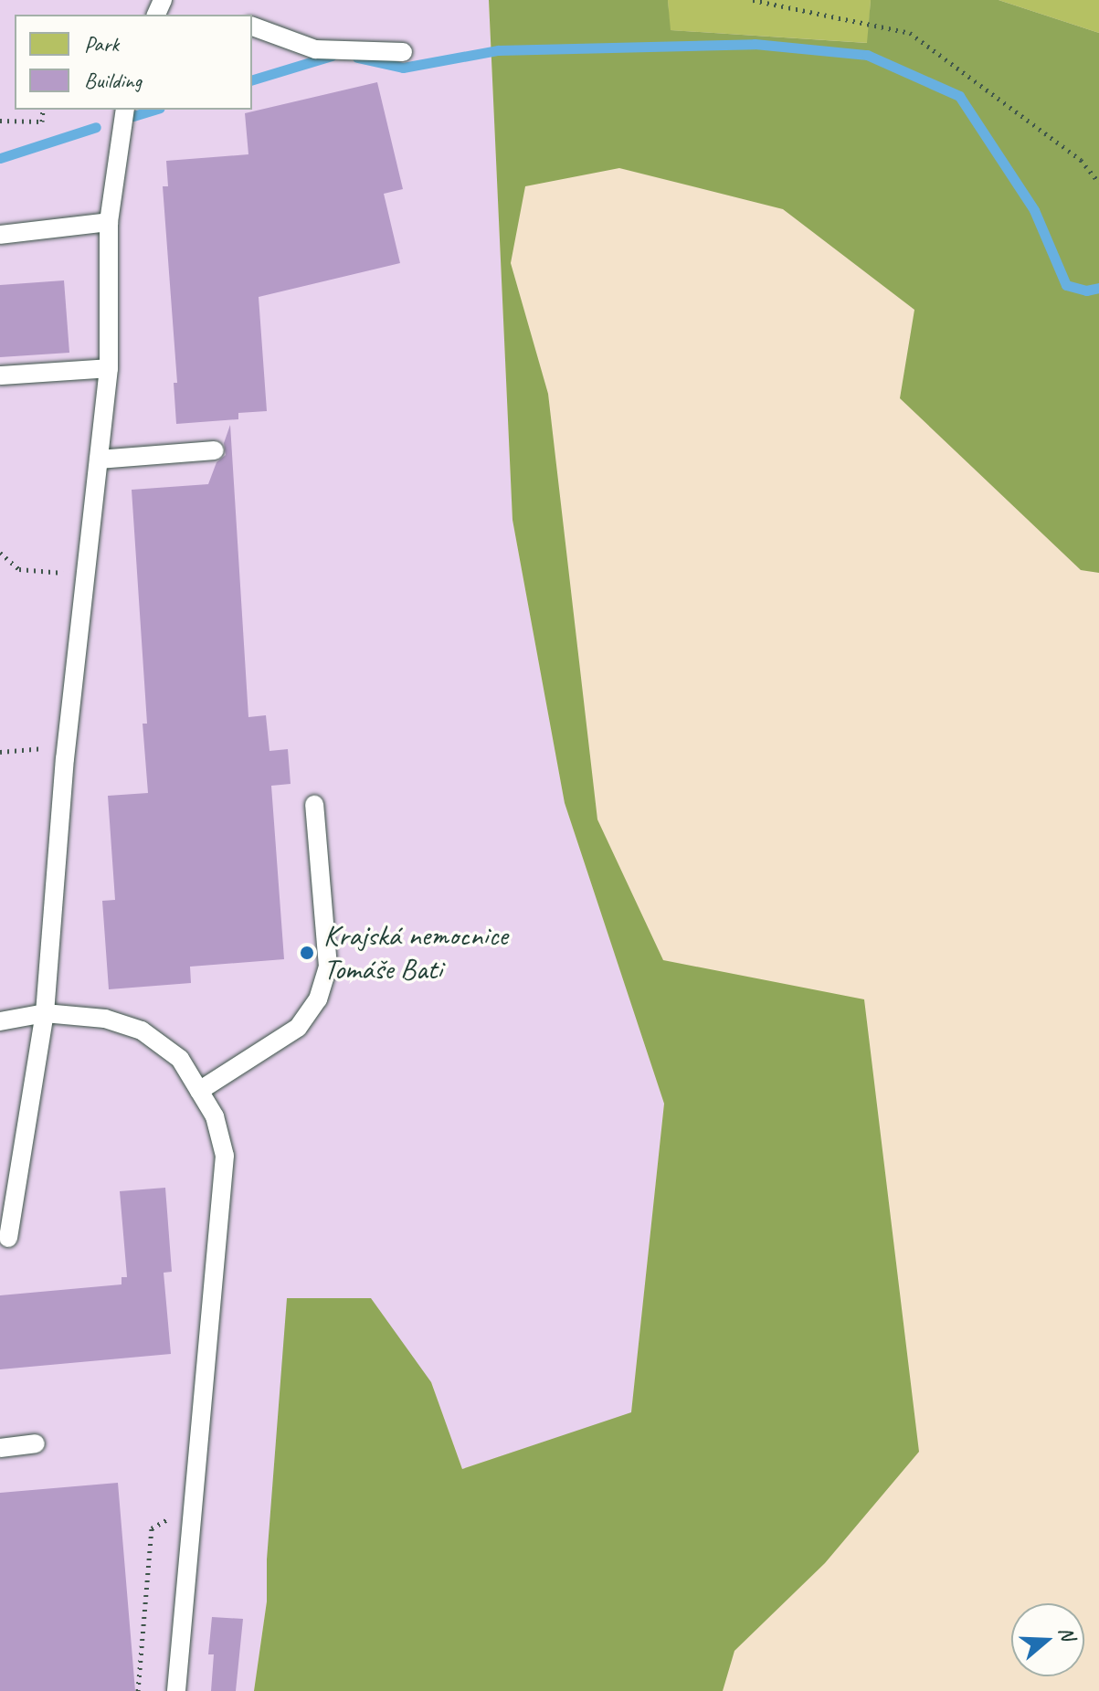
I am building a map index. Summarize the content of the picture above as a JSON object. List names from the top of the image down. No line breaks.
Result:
{"places":["Krajská nemocnice Tomáše Bati"],"legend":["Park","Building"],"north":"right"}
